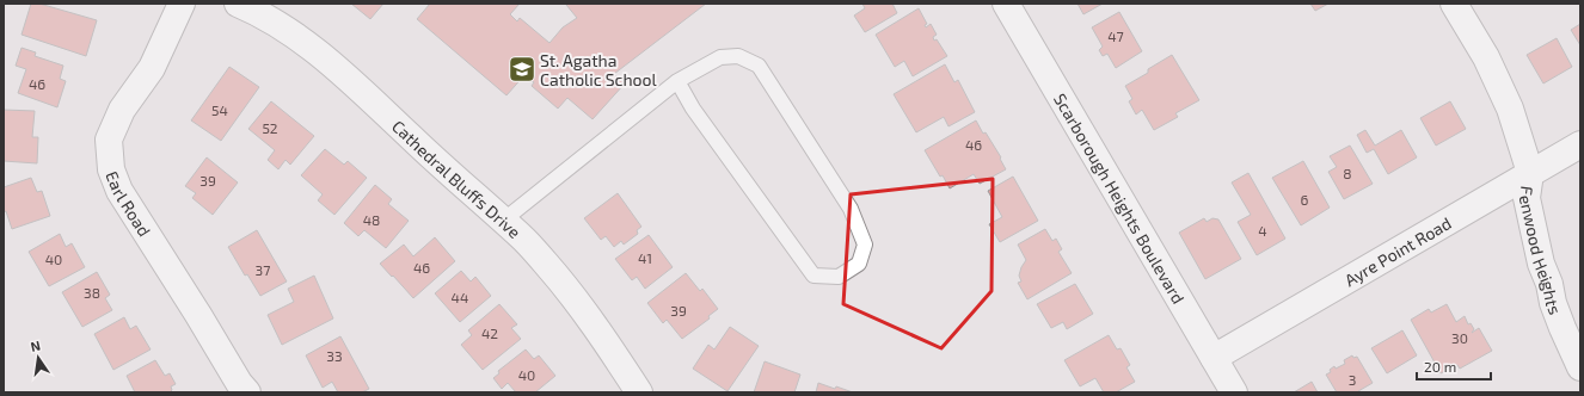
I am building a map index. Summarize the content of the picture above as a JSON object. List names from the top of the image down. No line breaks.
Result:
{"streets":{"street":["Cathedral Bluffs Drive","Scarborough Heights Boulevard","Earl Road","Ayre Point Road","Fenwood Heights"]},"crossings":[["Scarborough Heights Boulevard","Ayre Point Road"],["Ayre Point Road","Fenwood Heights"]],"places":{"school or university":["St. Agatha Catholic School"]},"house_numbers":["47","46","54","52","46","8","39","6","48","4","41","40","46","37","38","44","39","42","30","33","40","3"],"scale_bar":"20 m","north":"top"}
